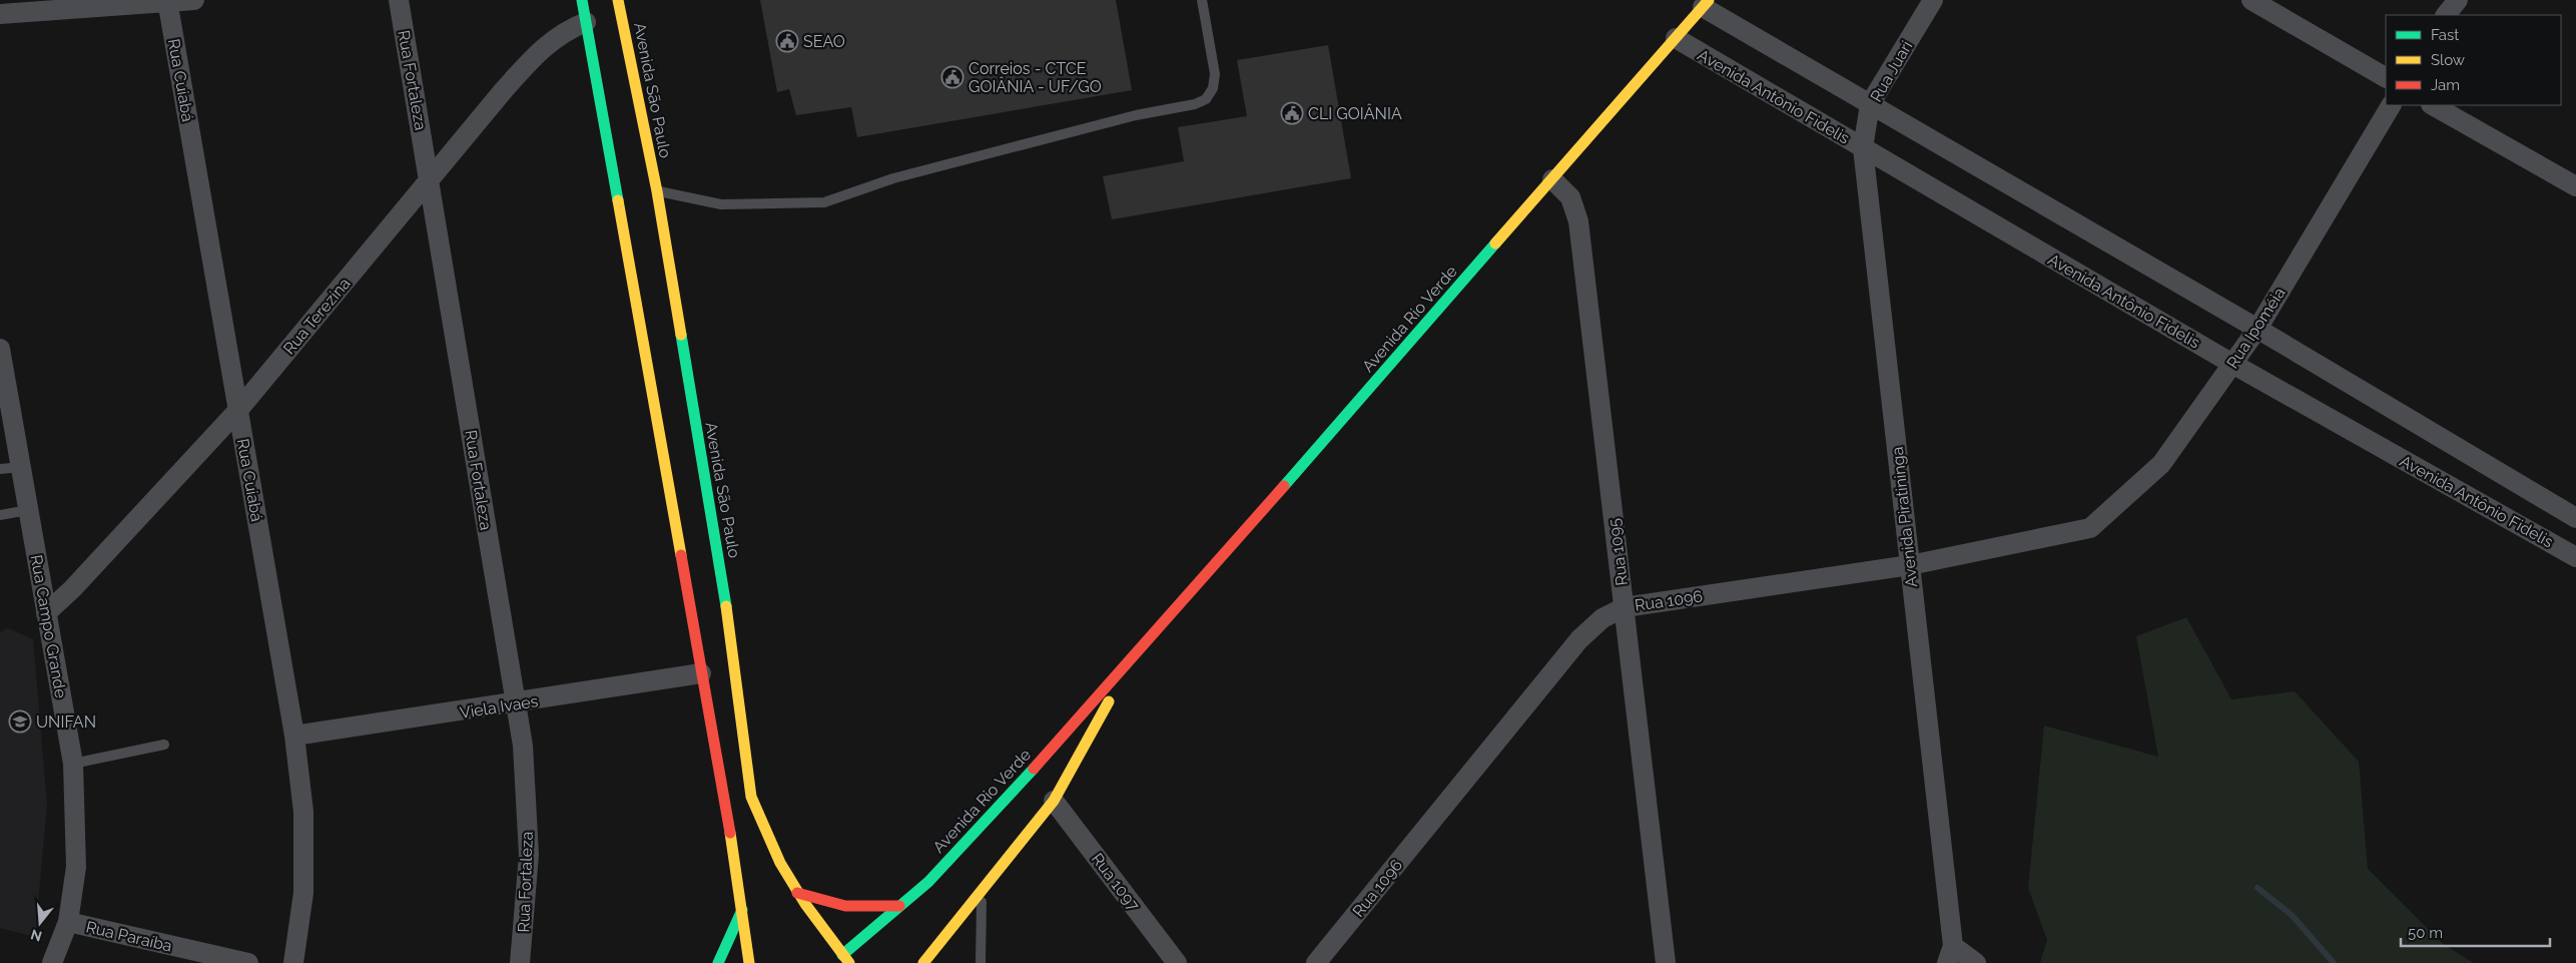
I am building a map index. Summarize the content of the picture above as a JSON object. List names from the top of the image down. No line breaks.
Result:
{"streets":{"main road":["Avenida São Paulo","Avenida Rio Verde"],"street":["Rua Juari","Rua Cuiabá","Rua Fortaleza","Avenida Antônio Fidelis","Rua Terezina","Rua Ipoméia","Avenida Piratininga","Rua 1095","Rua 1096","Rua Campo Grande","Viela Ivaes","Rua 1097","Rua Paraíba"]},"crossings":[["Rua Juari","Avenida Antônio Fidelis"],["Rua Juari","Avenida Piratininga"],["Rua Cuiabá","Rua Terezina"],["Rua Cuiabá","Viela Ivaes"],["Rua Fortaleza","Rua Terezina"],["Rua Fortaleza","Viela Ivaes"],["Avenida São Paulo","Avenida Rio Verde"],["Avenida Antônio Fidelis","Avenida Rio Verde"],["Avenida Antônio Fidelis","Rua Ipoméia"],["Avenida Antônio Fidelis","Avenida Piratininga"],["Rua Terezina","Rua Campo Grande"],["Avenida Rio Verde","Rua 1095"],["Avenida Rio Verde","Rua 1097"],["Rua Ipoméia","Rua 1096"],["Avenida Piratininga","Rua 1096"],["Rua 1095","Rua 1096"],["Rua Campo Grande","Rua Paraíba"]],"places":{"public building":["SEAO","Correios - CTCE GOIÂNIA - UF/GO","CLI GOIÂNIA"],"school or university":["UNIFAN"]},"legend":["Fast","Slow","Jam"],"scale_bar":"50 m","north":"bottom"}
